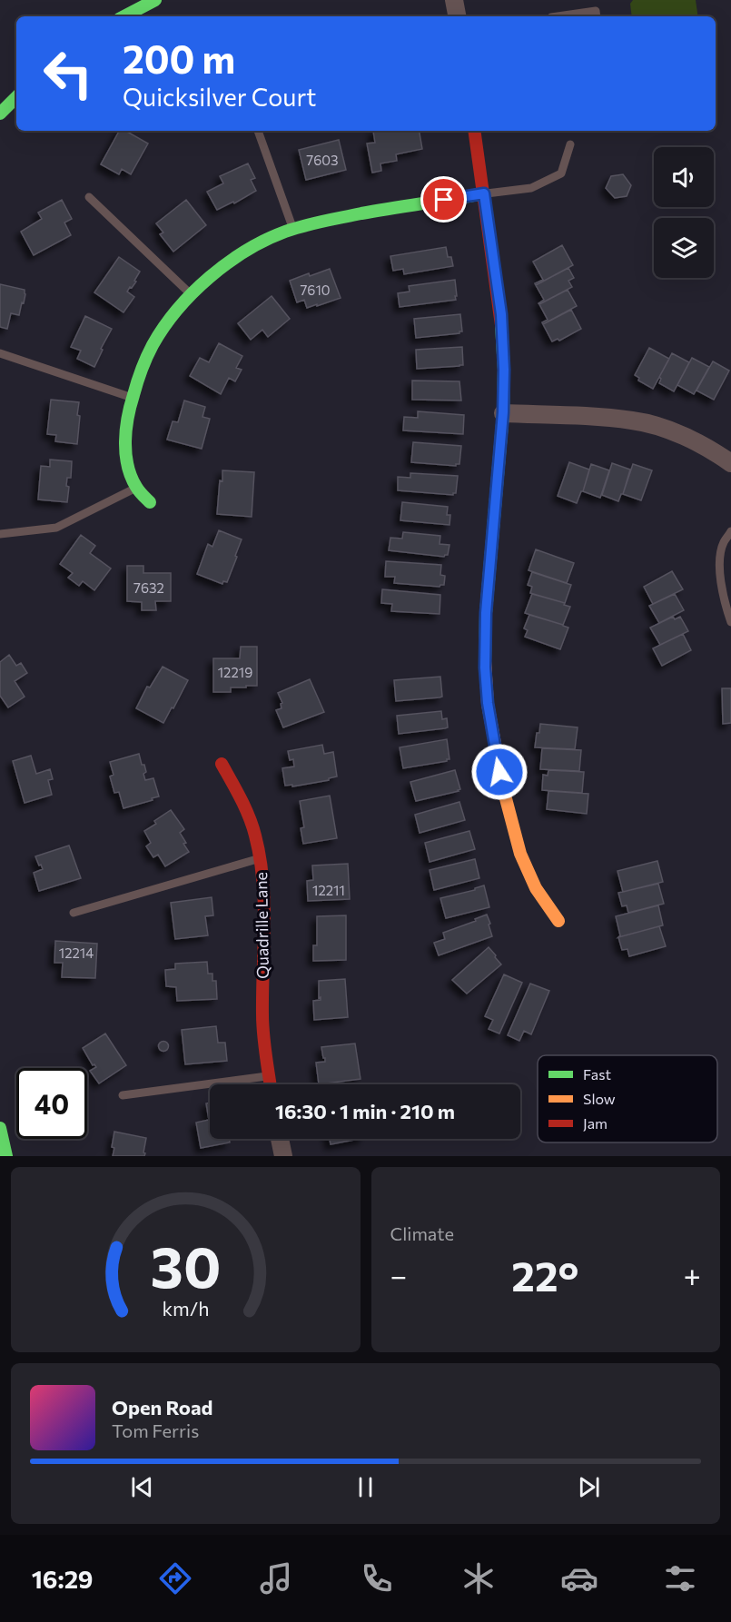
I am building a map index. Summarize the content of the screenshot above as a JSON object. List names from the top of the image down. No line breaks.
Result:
{"streets":{"street":["Quadrille Lane"]},"house_numbers":["7603","7610","7632","12219","12211","12214"],"legend":["Fast","Slow","Jam"],"page":{"turn":["200 m","Quicksilver Court"],"limit":"40","trip":"16:30 · 1 min · 210 m","tile":"Climate","heat":["−","22°","+"],"song":["Open Road","Tom Ferris"],"tabs":"16:29","gauge":["30","km/h"]}}
